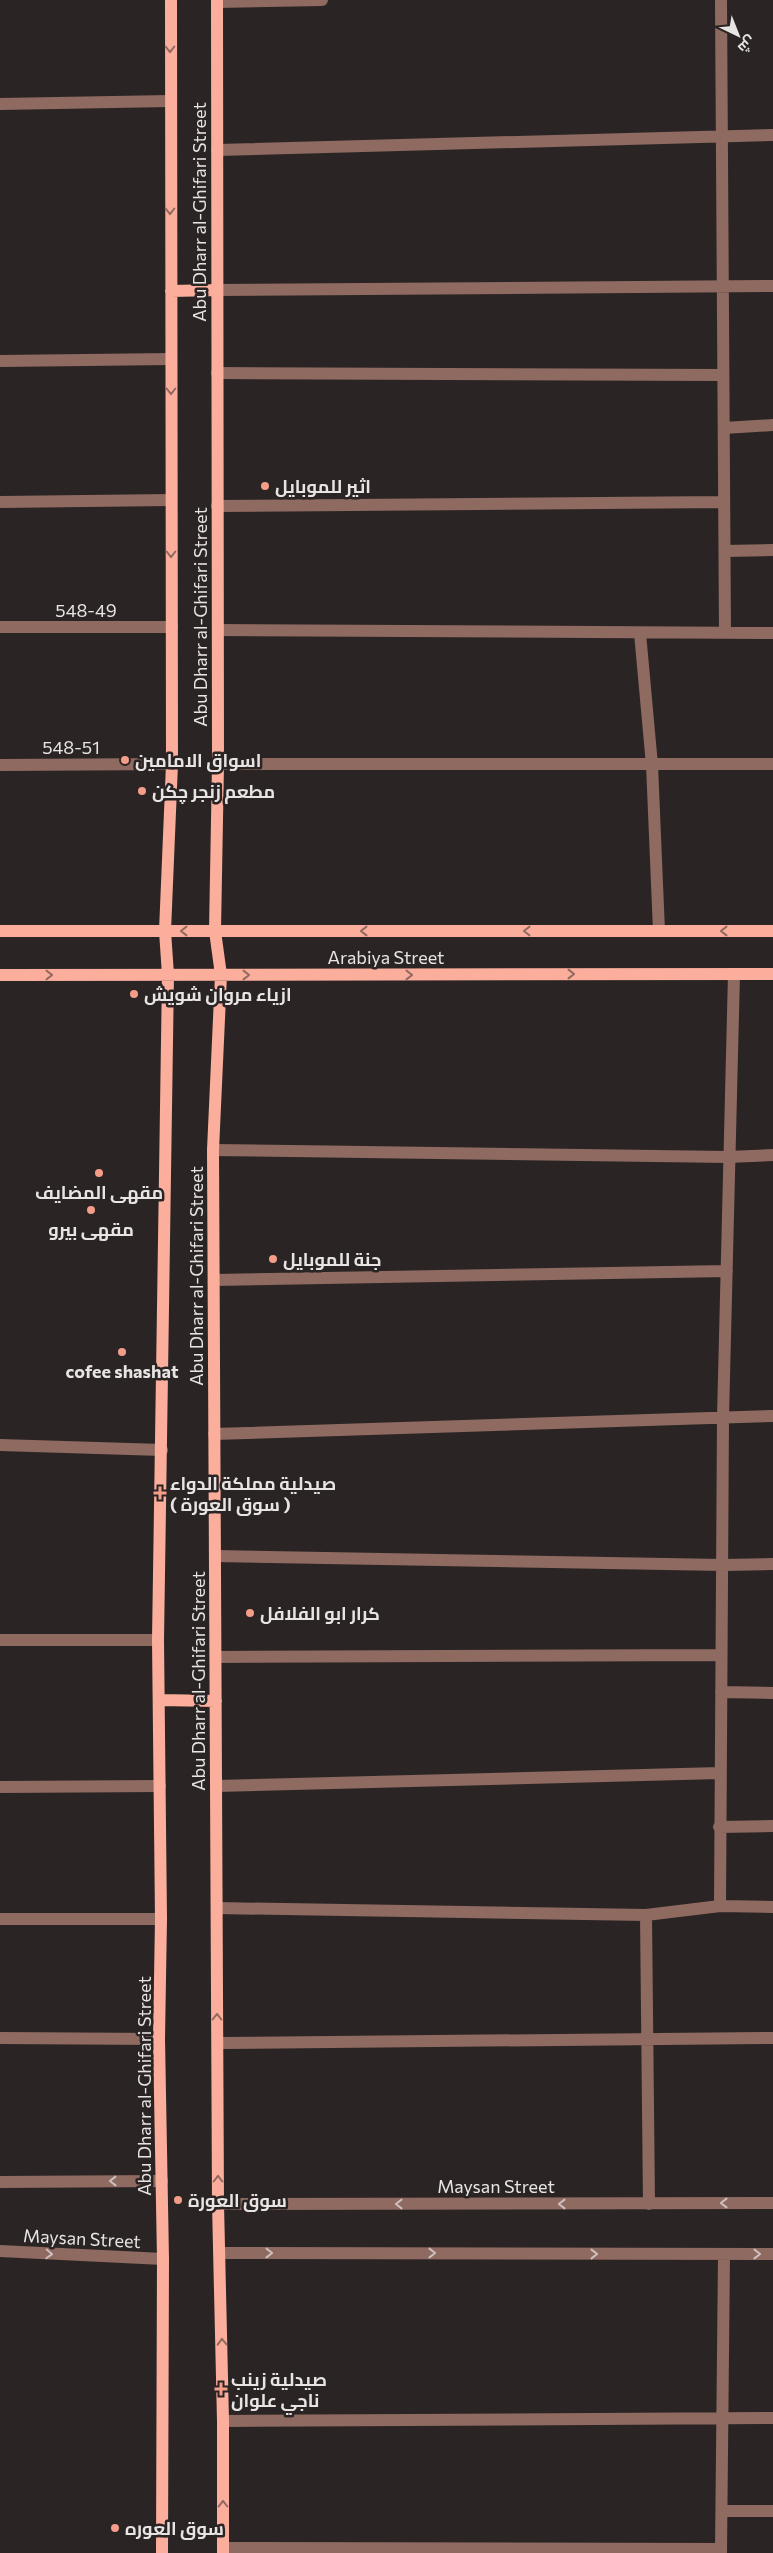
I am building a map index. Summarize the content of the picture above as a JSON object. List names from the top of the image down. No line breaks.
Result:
{"streets":{"main road":["Abu Dharr al-Ghifari Street","Arabiya Street"],"street":["548-49","548-51","Maysan Street"]},"crossings":[["Abu Dharr al-Ghifari Street","548-49"],["Abu Dharr al-Ghifari Street","548-51"],["Abu Dharr al-Ghifari Street","Arabiya Street"],["Abu Dharr al-Ghifari Street","Maysan Street"]],"places":{"other":["اثير للموبايل","اسواق الامامين","مطعم زنجر چكن","ازياء مروان شويش","مقهى المضايف","مقهى بيرو","جنة للموبايل","cofee shashat","كرار ابو الفلافل","سوق العورة","سوق العوره"],"health":["صيدلية مملكة الدواء ( سوق العورة )","صيدلية زينب ناجي علوان"]},"north":"bottom right"}
